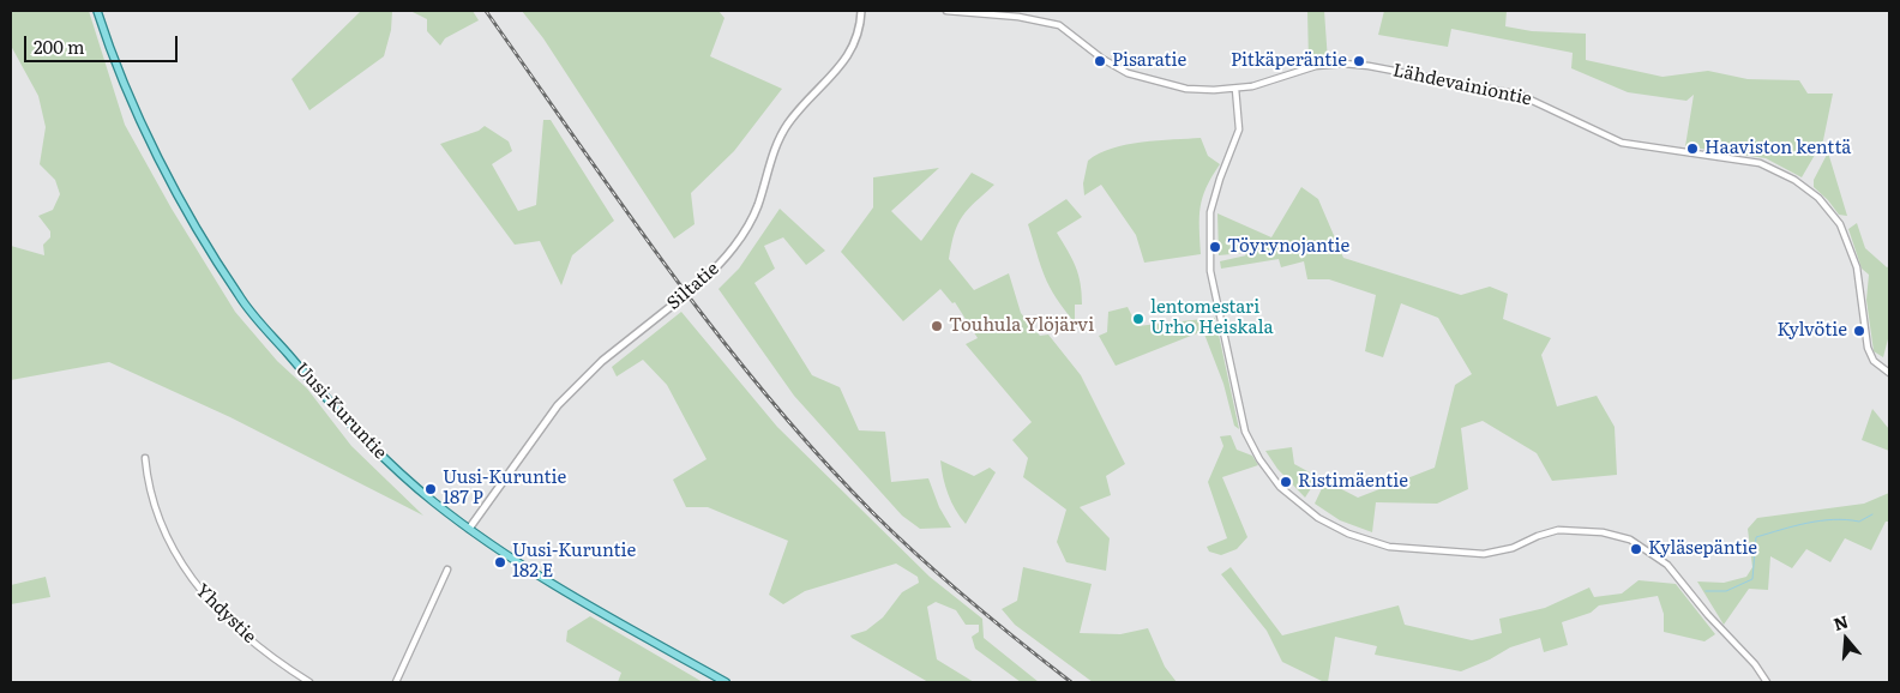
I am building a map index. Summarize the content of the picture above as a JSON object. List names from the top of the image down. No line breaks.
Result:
{"streets":{"main road":["Siltatie","Uusi-Kuruntie"],"street":["Lähdevainiontie","Yhdystie"]},"crossings":[["Siltatie","Uusi-Kuruntie"]],"places":["Pisaratie","Pitkäperäntie","Haaviston kenttä","Töyrynojantie","lentomestari Urho Heiskala","Touhula Ylöjärvi","Kylvötie","Ristimäentie","Uusi-Kuruntie 187 P","Kyläsepäntie","Uusi-Kuruntie 182 E"],"scale_bar":"200 m","north":"top"}
